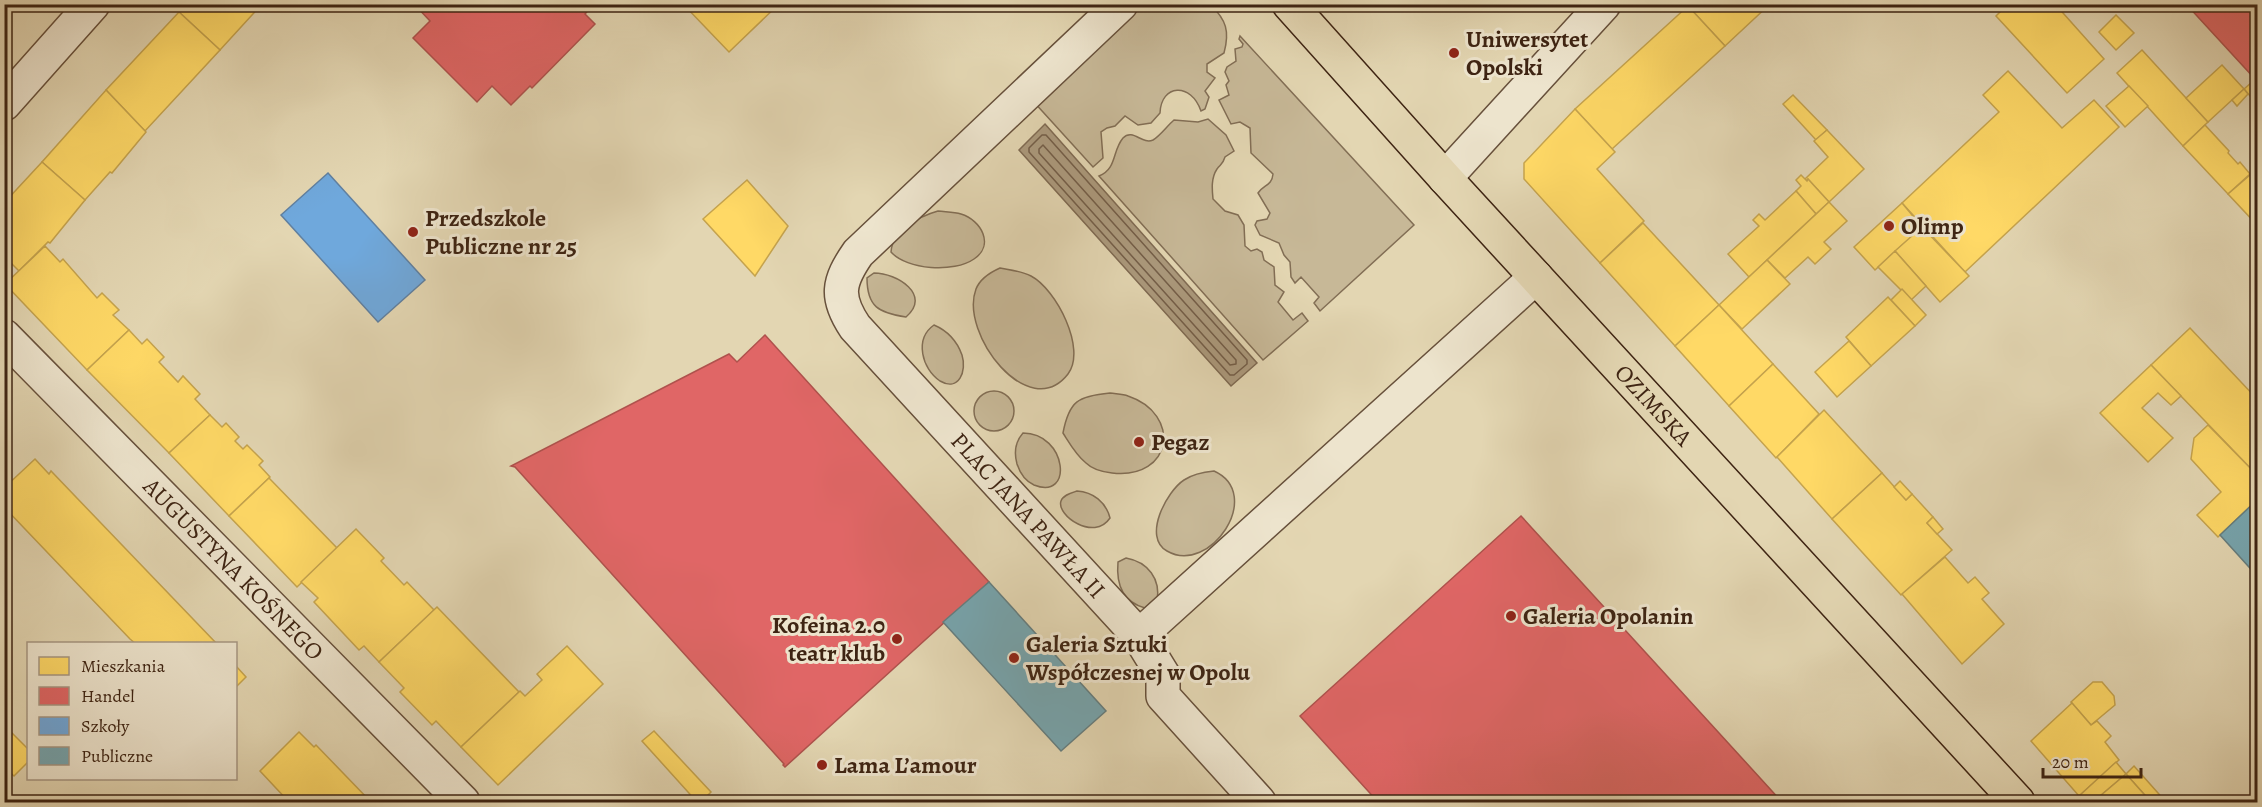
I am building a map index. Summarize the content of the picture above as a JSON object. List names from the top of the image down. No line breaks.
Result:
{"streets":{"main road":["OZIMSKA"],"street":["PLAC JANA PAWŁA II","AUGUSTYNA KOŚNEGO"]},"places":["Uniwersytet Opolski","Olimp","Przedszkole Publiczne nr 25","Pegaz","Galeria Opolanin","Kofeina 2.0 teatr klub","Galeria Sztuki Współczesnej w Opolu","Lama L’amour"],"legend":["Mieszkania","Handel","Szkoły","Publiczne"],"scale_bar":"20 m"}
